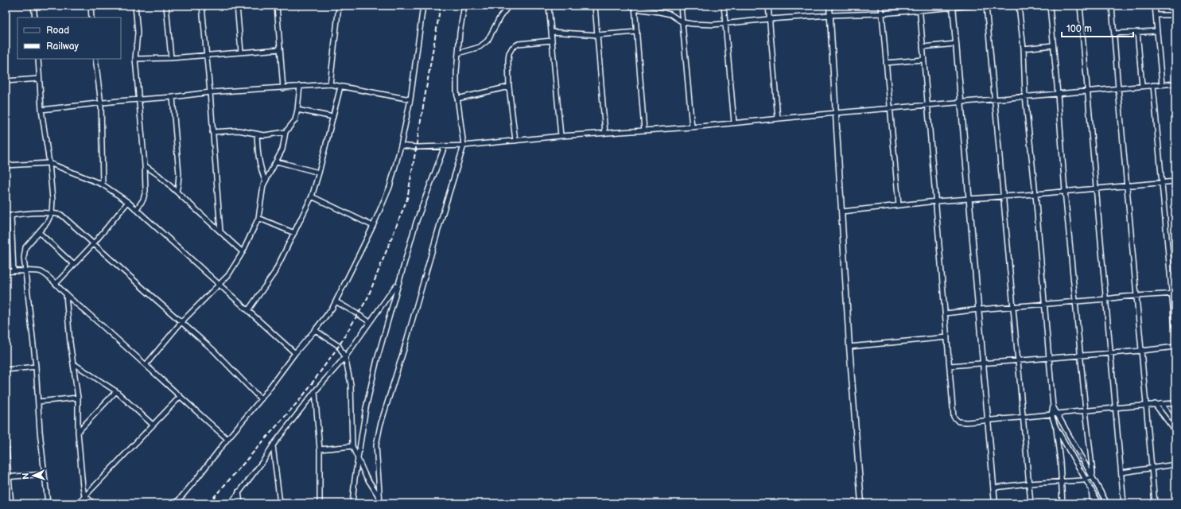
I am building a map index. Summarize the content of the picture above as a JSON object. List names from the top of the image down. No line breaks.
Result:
{"legend":["Road","Railway"],"scale_bar":"100 m","north":"left"}
